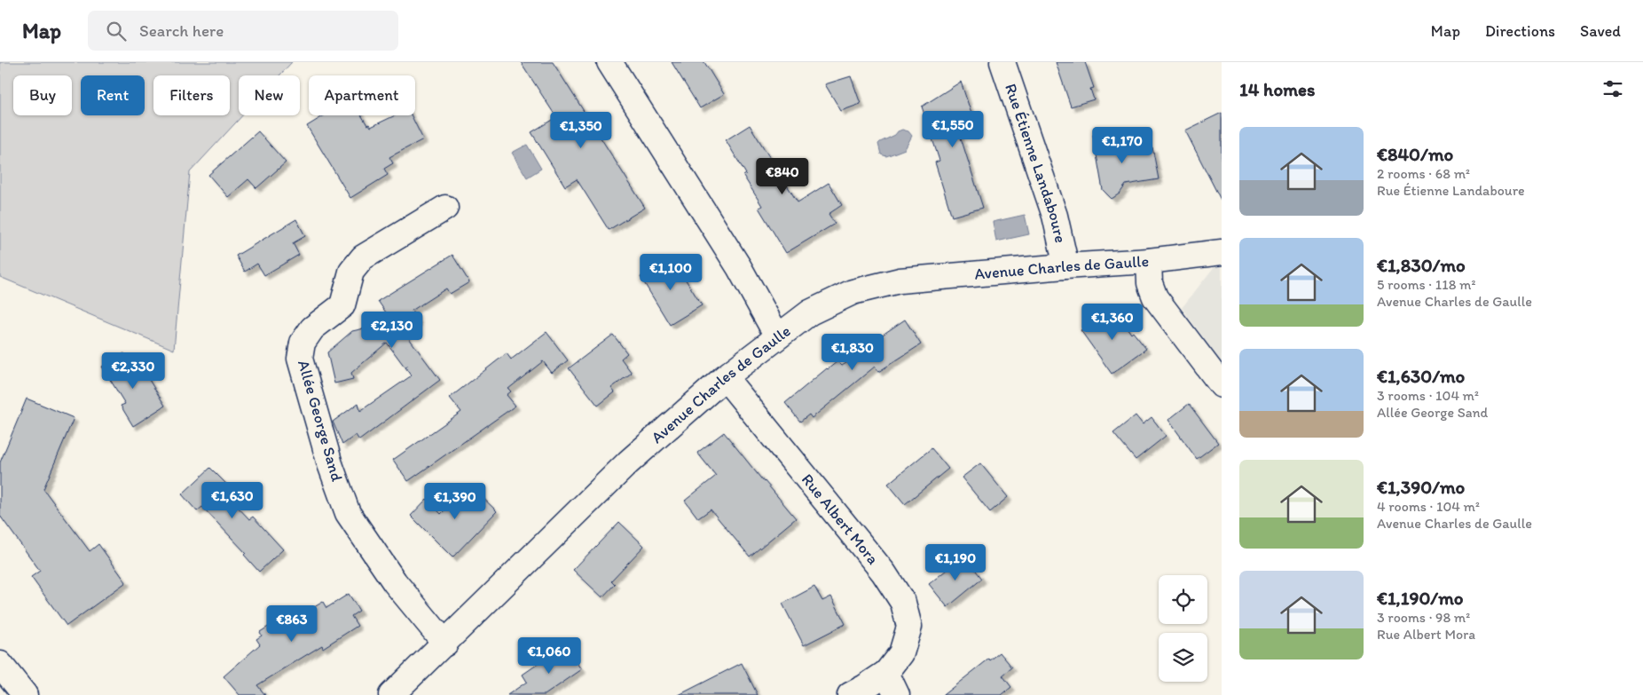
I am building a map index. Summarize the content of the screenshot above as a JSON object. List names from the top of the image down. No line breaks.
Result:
{"streets":{"street":["Rue Étienne Landaboure","Avenue Charles de Gaulle","Allée George Sand","Rue Albert Mora"]},"crossings":[["Rue Étienne Landaboure","Avenue Charles de Gaulle"],["Avenue Charles de Gaulle","Allée George Sand"],["Avenue Charles de Gaulle","Rue Albert Mora"]],"page":{"header":"Map","search":"Search here","nav":["Map","Directions","Saved"],"heading":"14 homes","chip":["Buy","Rent","Filters","New","Apartment"],"price":["€1,550","€1,350","€1,170","€840","€1,100","€1,360","€2,130","€1,830","€2,330","€1,630","€1,390","€1,190","€863","€1,060"],"list":[{"name":"€840/mo","note":"2 rooms · 68 m² · Rue Étienne Landaboure"},{"name":"€1,830/mo","note":"5 rooms · 118 m² · Avenue Charles de Gaulle"},{"name":"€1,630/mo","note":"3 rooms · 104 m² · Allée George Sand"},{"name":"€1,390/mo","note":"4 rooms · 104 m² · Avenue Charles de Gaulle"},{"name":"€1,190/mo","note":"3 rooms · 98 m² · Rue Albert Mora"}]}}
